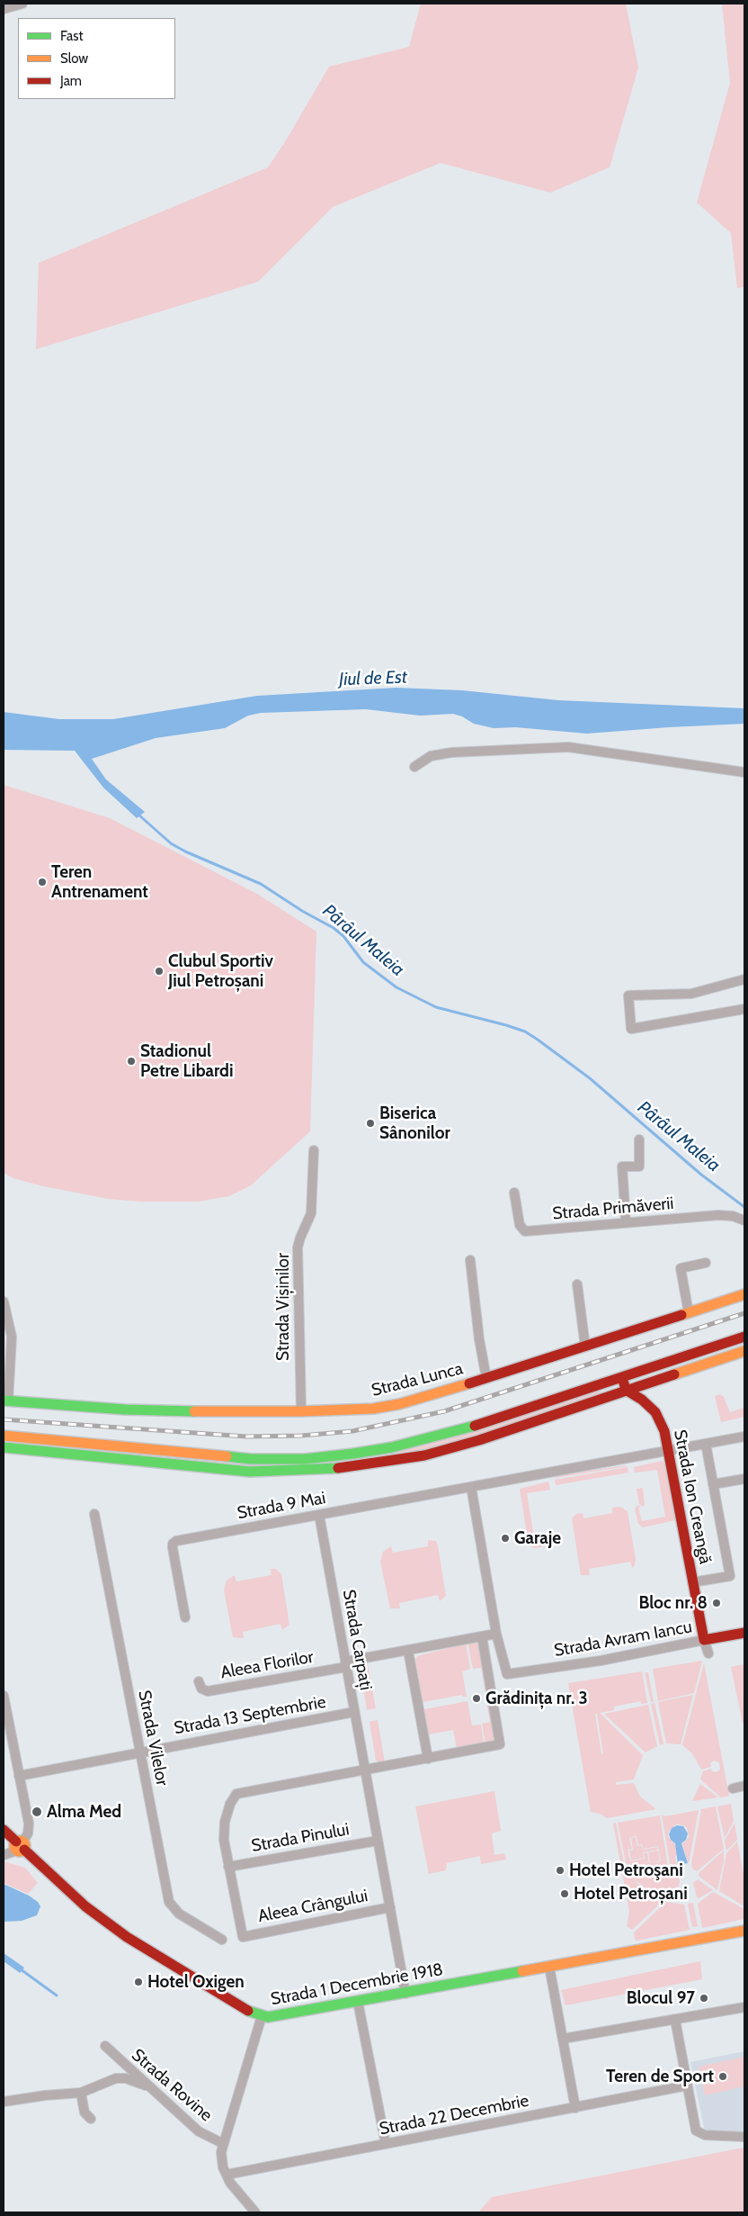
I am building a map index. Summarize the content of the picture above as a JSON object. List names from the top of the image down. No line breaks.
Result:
{"streets":{"main road":["Strada Lunca","Strada Ion Creangă","Strada Avram Iancu","Strada 1 Decembrie 1918"],"street":["Strada Primăverii","Strada Vișinilor","Strada 9 Mai","Strada Carpați","Aleea Florilor","Strada 13 Septembrie","Strada Vilelor","Strada Pinului","Aleea Crângului","Strada Rovine","Strada 22 Decembrie"]},"crossings":[["Strada Vișinilor","Strada Lunca"],["Strada Ion Creangă","Strada 9 Mai"],["Strada Ion Creangă","Strada Avram Iancu"],["Strada 9 Mai","Strada Carpați"],["Strada Avram Iancu","Aleea Florilor"],["Strada Carpați","Aleea Florilor"],["Strada Carpați","Strada 13 Septembrie"],["Strada Carpați","Strada Pinului"],["Strada Carpați","Aleea Crângului"],["Strada Carpați","Strada 1 Decembrie 1918"],["Strada 13 Septembrie","Strada Vilelor"],["Strada Pinului","Aleea Crângului"]],"water":["Jiul de Est","Pârâul Maleia"],"places":["Teren Antrenament","Clubul Sportiv Jiul Petroșani","Stadionul Petre Libardi","Biserica Sânonilor","Garaje","Bloc nr. 8","Grădinița nr. 3","Alma Med","Hotel Petroşani","Hotel Petroșani","Hotel Oxigen","Blocul 97","Teren de Sport"],"legend":["Fast","Slow","Jam"]}
